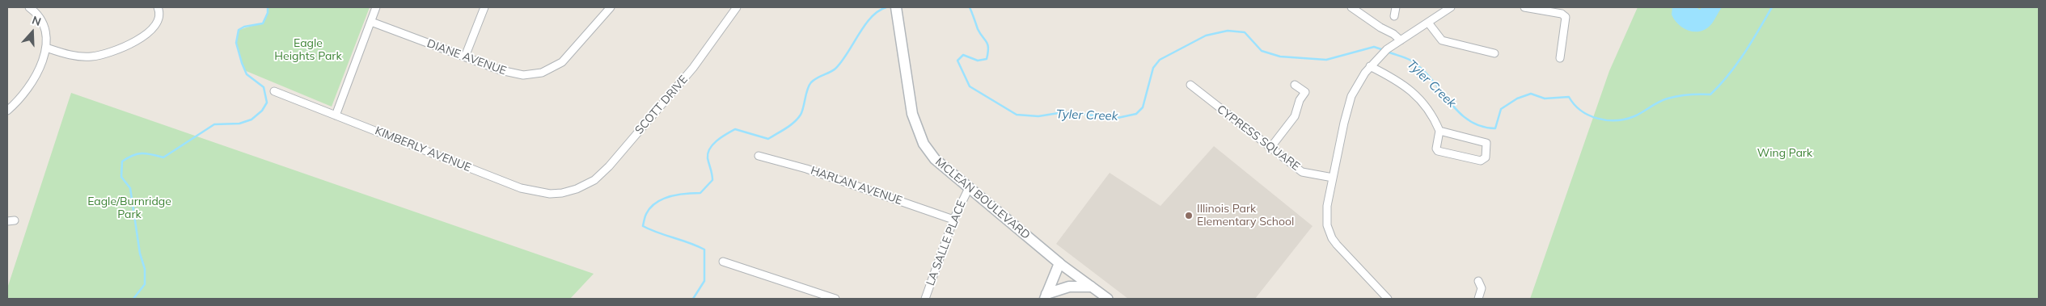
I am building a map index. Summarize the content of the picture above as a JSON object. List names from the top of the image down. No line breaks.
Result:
{"streets":{"main road":["MCLEAN BOULEVARD"],"street":["DIANE AVENUE","SCOTT DRIVE","CYPRESS SQUARE","KIMBERLY AVENUE","HARLAN AVENUE","LA SALLE PLACE"]},"crossings":[["SCOTT DRIVE","KIMBERLY AVENUE"],["HARLAN AVENUE","LA SALLE PLACE"],["MCLEAN BOULEVARD","LA SALLE PLACE"]],"water":["Tyler Creek"],"parks":["Eagle Heights Park","Wing Park","Eagle/Burnridge Park"],"places":["Illinois Park Elementary School"],"north":"top"}
